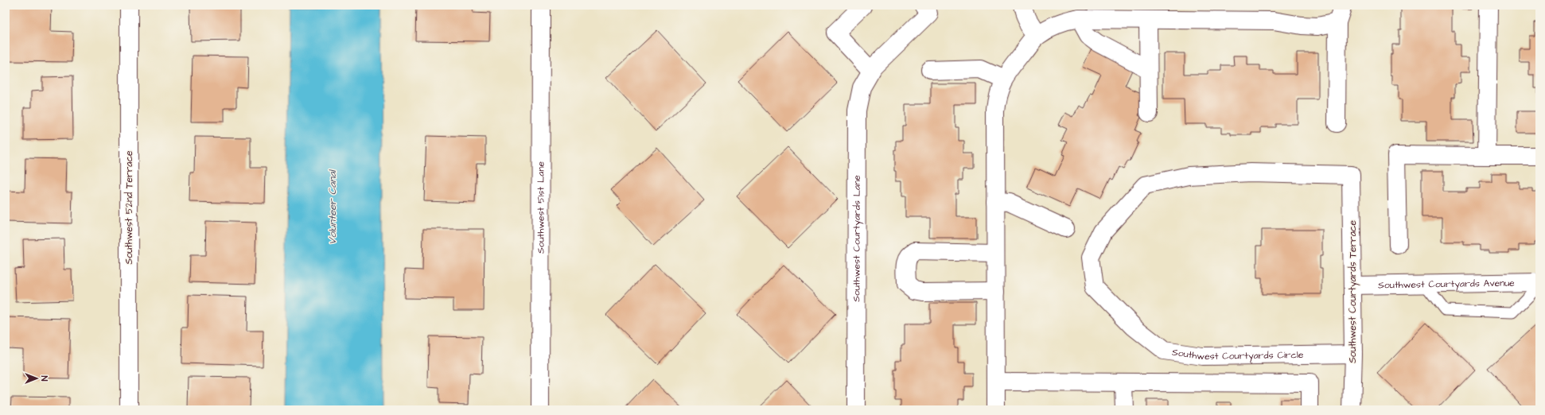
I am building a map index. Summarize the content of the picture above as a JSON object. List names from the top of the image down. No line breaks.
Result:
{"streets":{"street":["Southwest 52nd Terrace","Southwest 51st Lane","Southwest Courtyards Lane","Southwest Courtyards Avenue","Southwest Courtyards Terrace","Southwest Courtyards Circle"]},"crossings":[["Southwest Courtyards Avenue","Southwest Courtyards Terrace"],["Southwest Courtyards Terrace","Southwest Courtyards Circle"]],"water":["Volunteer Canal"],"north":"right"}
